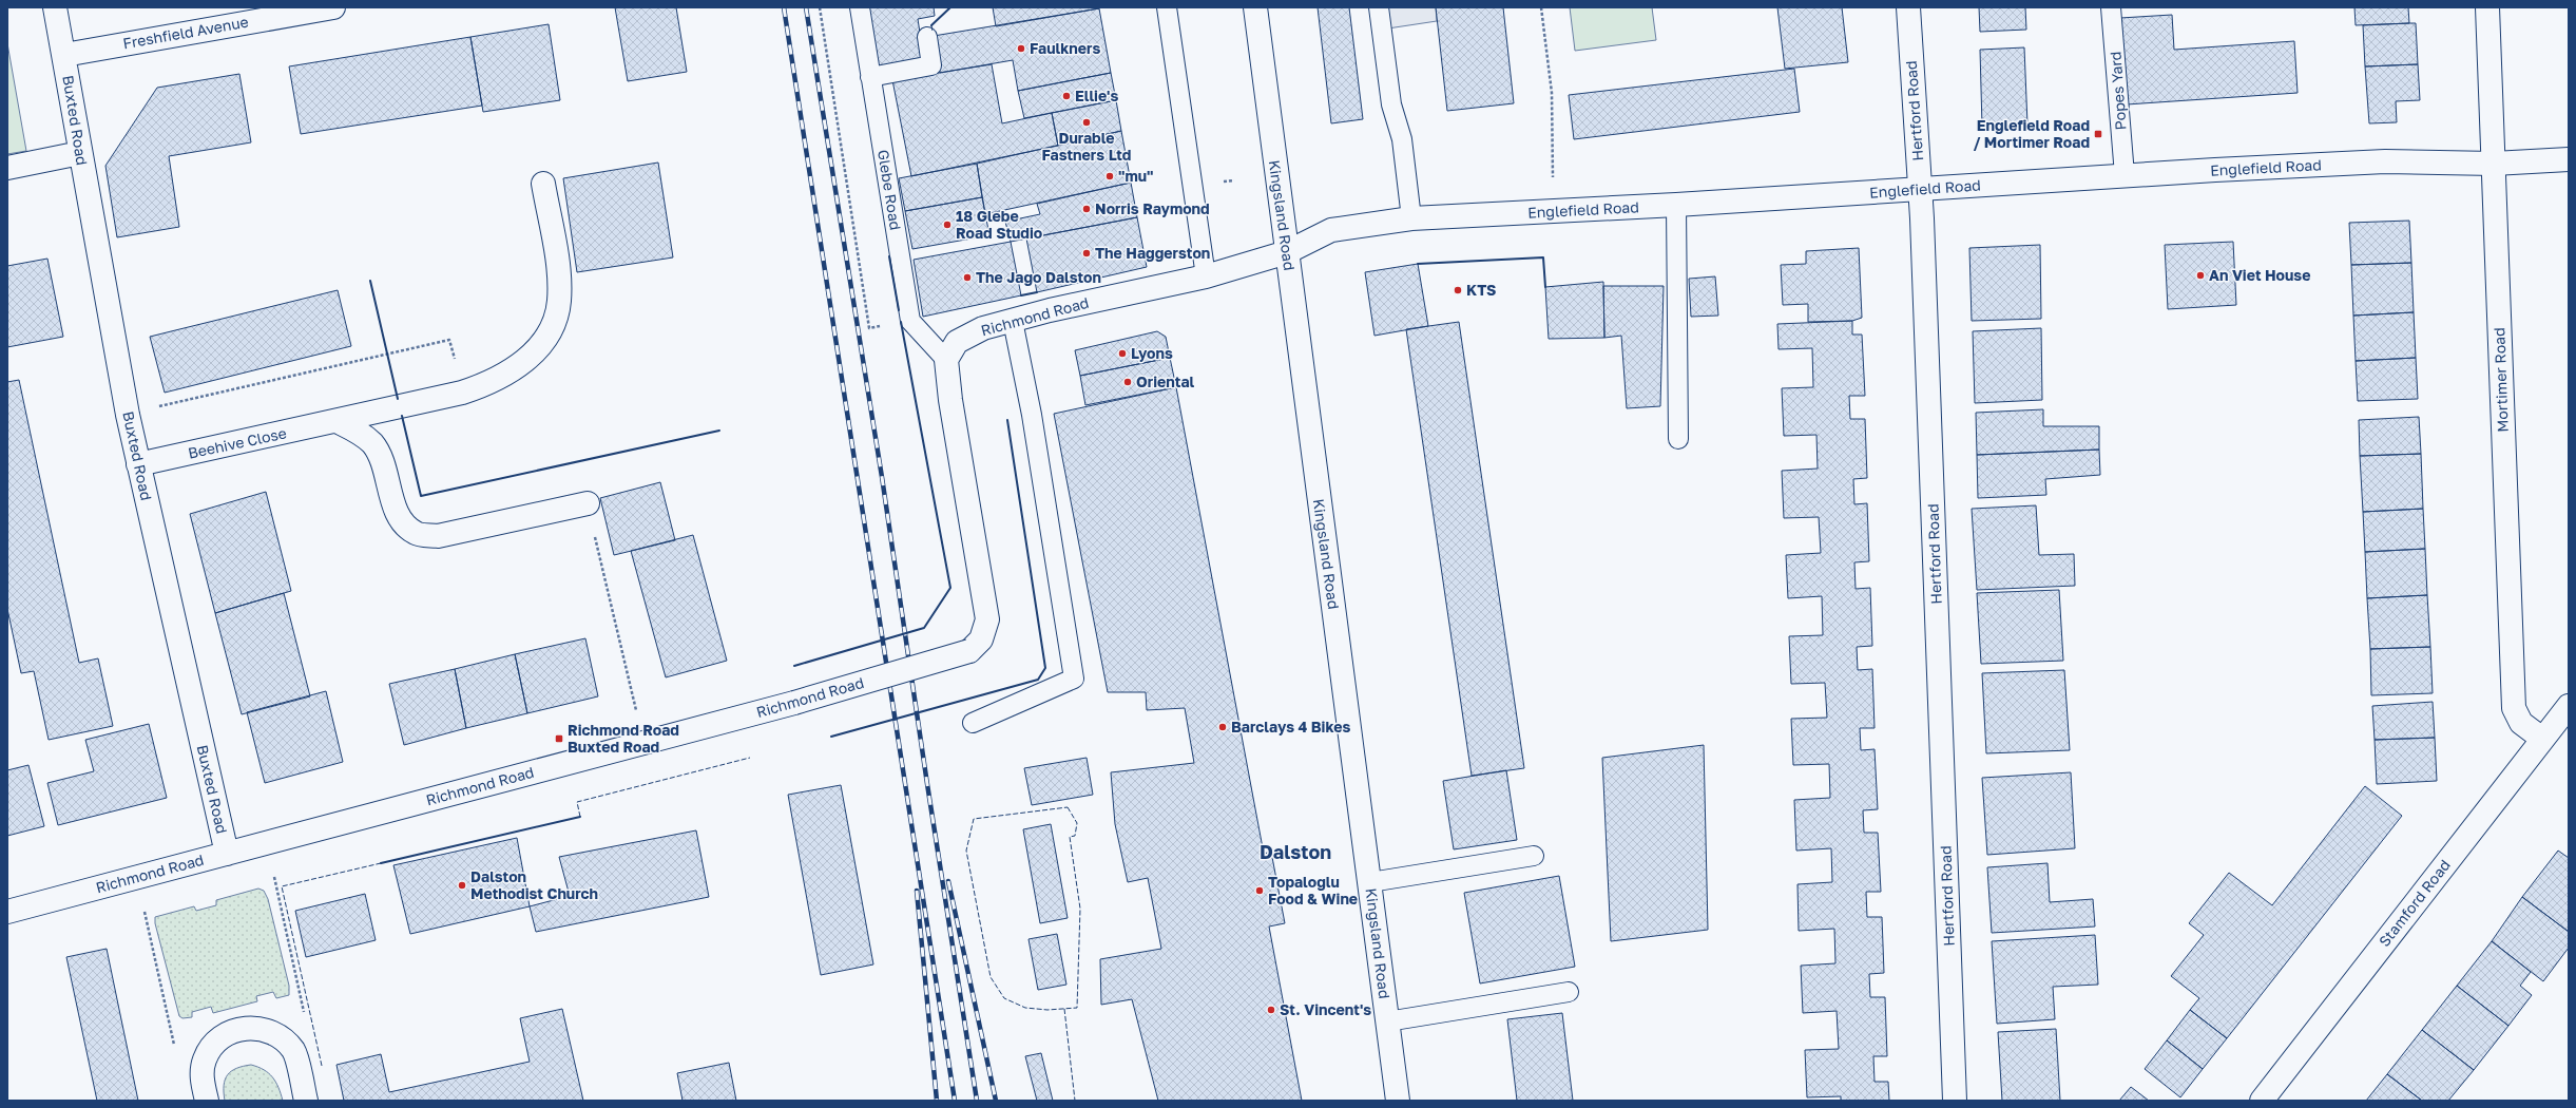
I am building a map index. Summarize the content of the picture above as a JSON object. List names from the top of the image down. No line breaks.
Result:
{"streets":{"main road":["Freshfield Avenue","Hertford Road","Buxted Road","Englefield Road","Kingsland Road","Richmond Road","Mortimer Road","Beehive Close","Stamford Road"],"lane":["Popes Yard","Glebe Road"]},"crossings":[["Freshfield Avenue","Buxted Road"],["Popes Yard","Englefield Road"],["Hertford Road","Englefield Road"],["Buxted Road","Richmond Road"],["Buxted Road","Beehive Close"],["Englefield Road","Kingsland Road"],["Englefield Road","Richmond Road"],["Englefield Road","Mortimer Road"],["Kingsland Road","Richmond Road"],["Mortimer Road","Stamford Road"]],"districts":["Dalston"],"places":{"other":["Faulkners","Ellie's","Durable Fastners Ltd","\"mu\"","Norris Raymond","18 Glebe Road Studio","The Haggerston","An Viet House","The Jago Dalston","KTS","Lyons","Oriental","Barclays 4 Bikes","Dalston Methodist Church","Topaloglu Food & Wine","St. Vincent's"],"transit":["Englefield Road / Mortimer Road","Richmond Road Buxted Road"]}}
